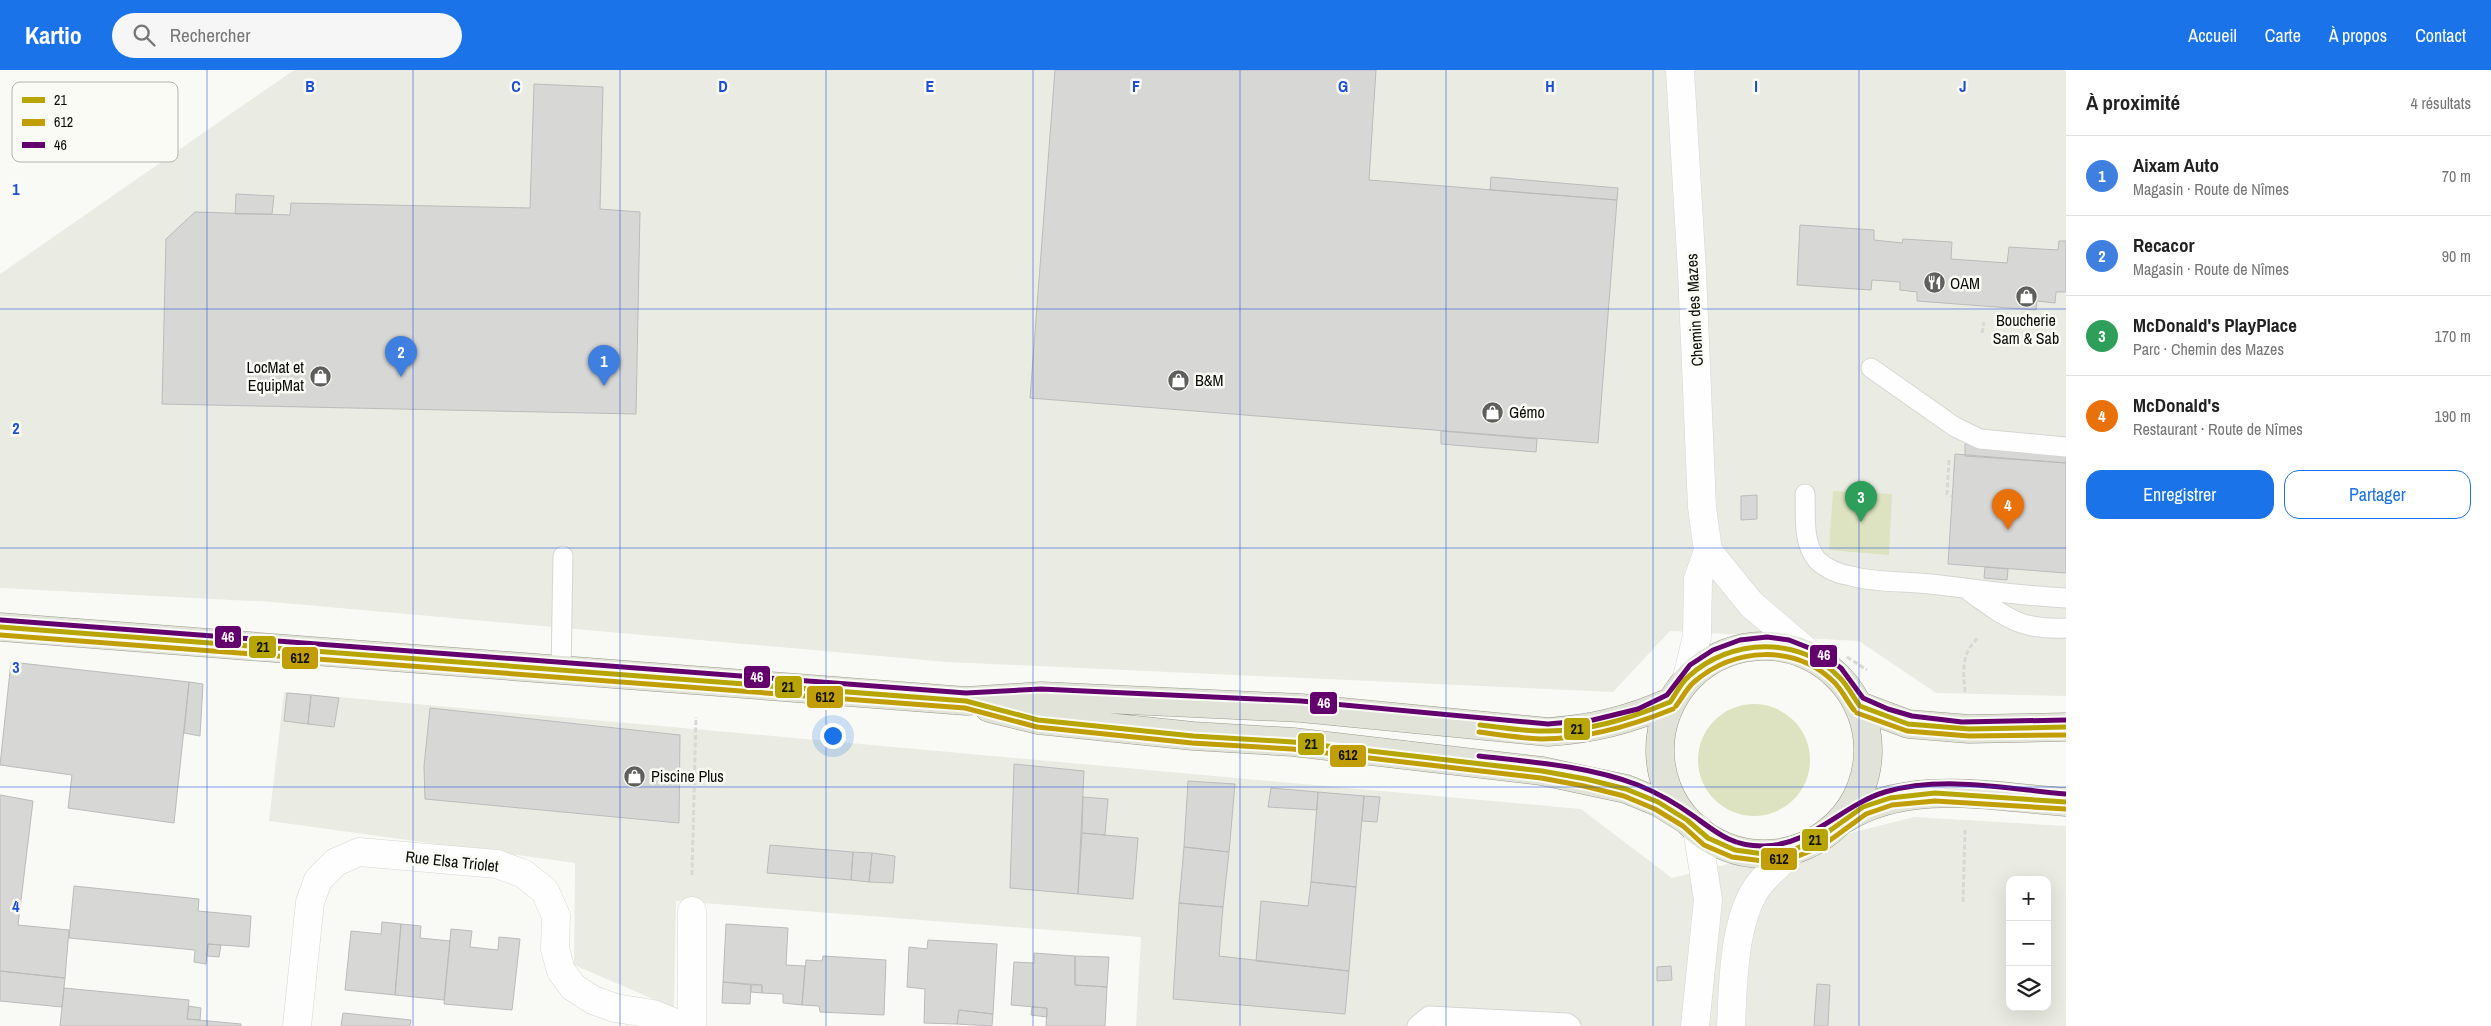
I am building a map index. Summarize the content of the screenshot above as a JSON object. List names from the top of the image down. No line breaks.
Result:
{"streets":{"street":["Chemin des Mazes","Rue Elsa Triolet"]},"places":{"restaurant":["OAM"],"shop":["Boucherie Sam & Sab","LocMat et EquipMat","B&M","Gémo","Piscine Plus"]},"lines":["transit line 46","transit line 21","transit line 612"],"legend":["21","612","46"],"page":{"header":"Kartio","search":"Rechercher","nav":["Accueil","Carte","À propos","Contact"],"heading":["À proximité","4 résultats"],"list":[{"mark":"1","name":"Aixam Auto","note":"Magasin · Route de Nîmes","value":"70 m"},{"mark":"2","name":"Recacor","note":"Magasin · Route de Nîmes","value":"90 m"},{"mark":"3","name":"McDonald's PlayPlace","note":"Parc · Chemin des Mazes","value":"170 m"},{"mark":"4","name":"McDonald's","note":"Restaurant · Route de Nîmes","value":"190 m"}],"pins":["2","1","3","4"],"buttons":["Enregistrer","Partager"],"map_buttons":["+","−"]},"grid":{"columns":["B","C","D","E","F","G","H","I","J"],"rows":["1","2","3","4"]}}
